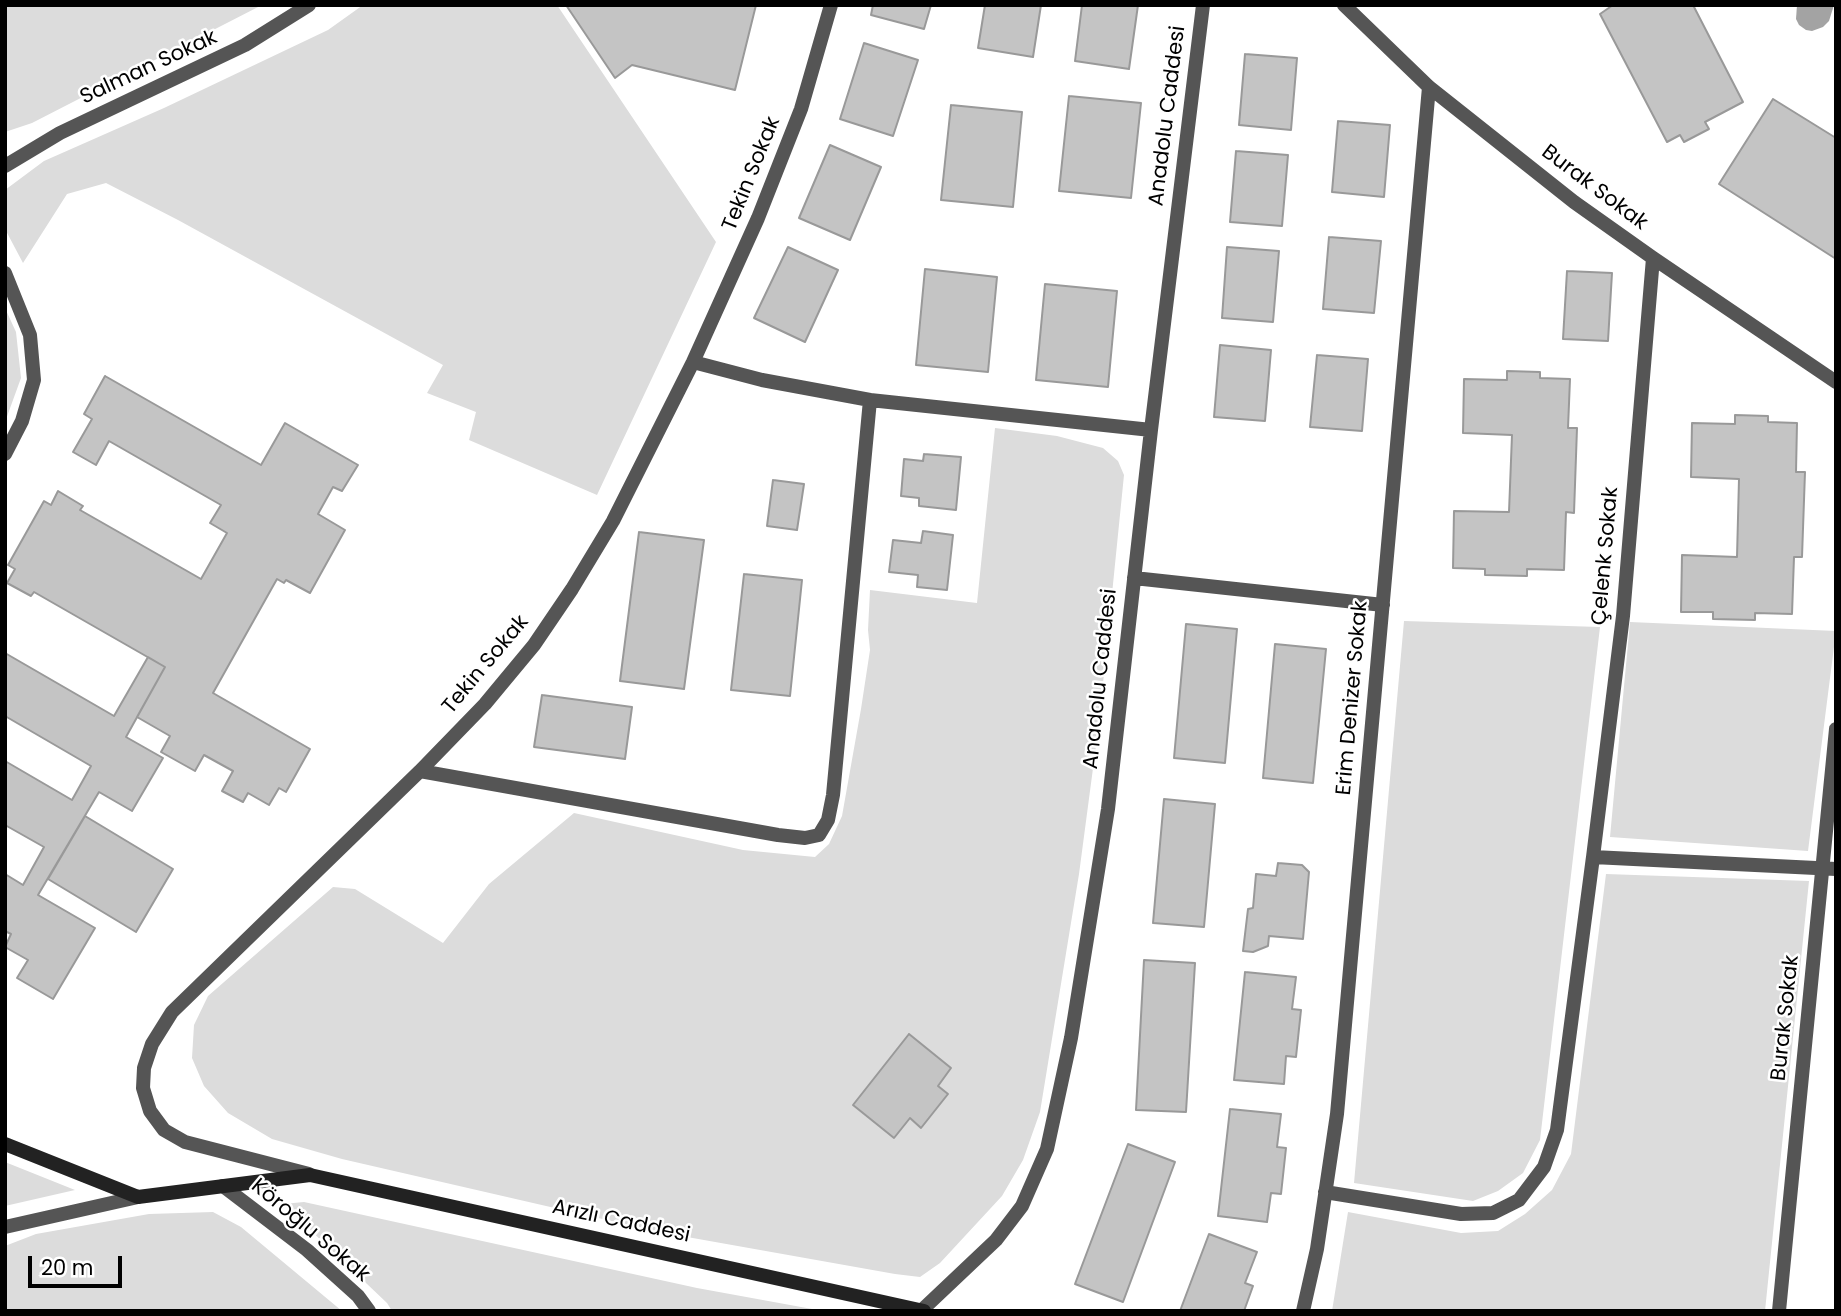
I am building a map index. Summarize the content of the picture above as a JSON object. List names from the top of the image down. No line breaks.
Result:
{"streets":{"street":["Salman Sokak","Anadolu Caddesi","Tekin Sokak","Burak Sokak","Çelenk Sokak","Erim Denizer Sokak","Arızlı Caddesi","Köroğlu Sokak"]},"crossings":[["Anadolu Caddesi","Arızlı Caddesi"],["Tekin Sokak","Arızlı Caddesi"],["Burak Sokak","Çelenk Sokak"],["Burak Sokak","Erim Denizer Sokak"],["Çelenk Sokak","Erim Denizer Sokak"],["Arızlı Caddesi","Köroğlu Sokak"]],"scale_bar":"20 m"}
